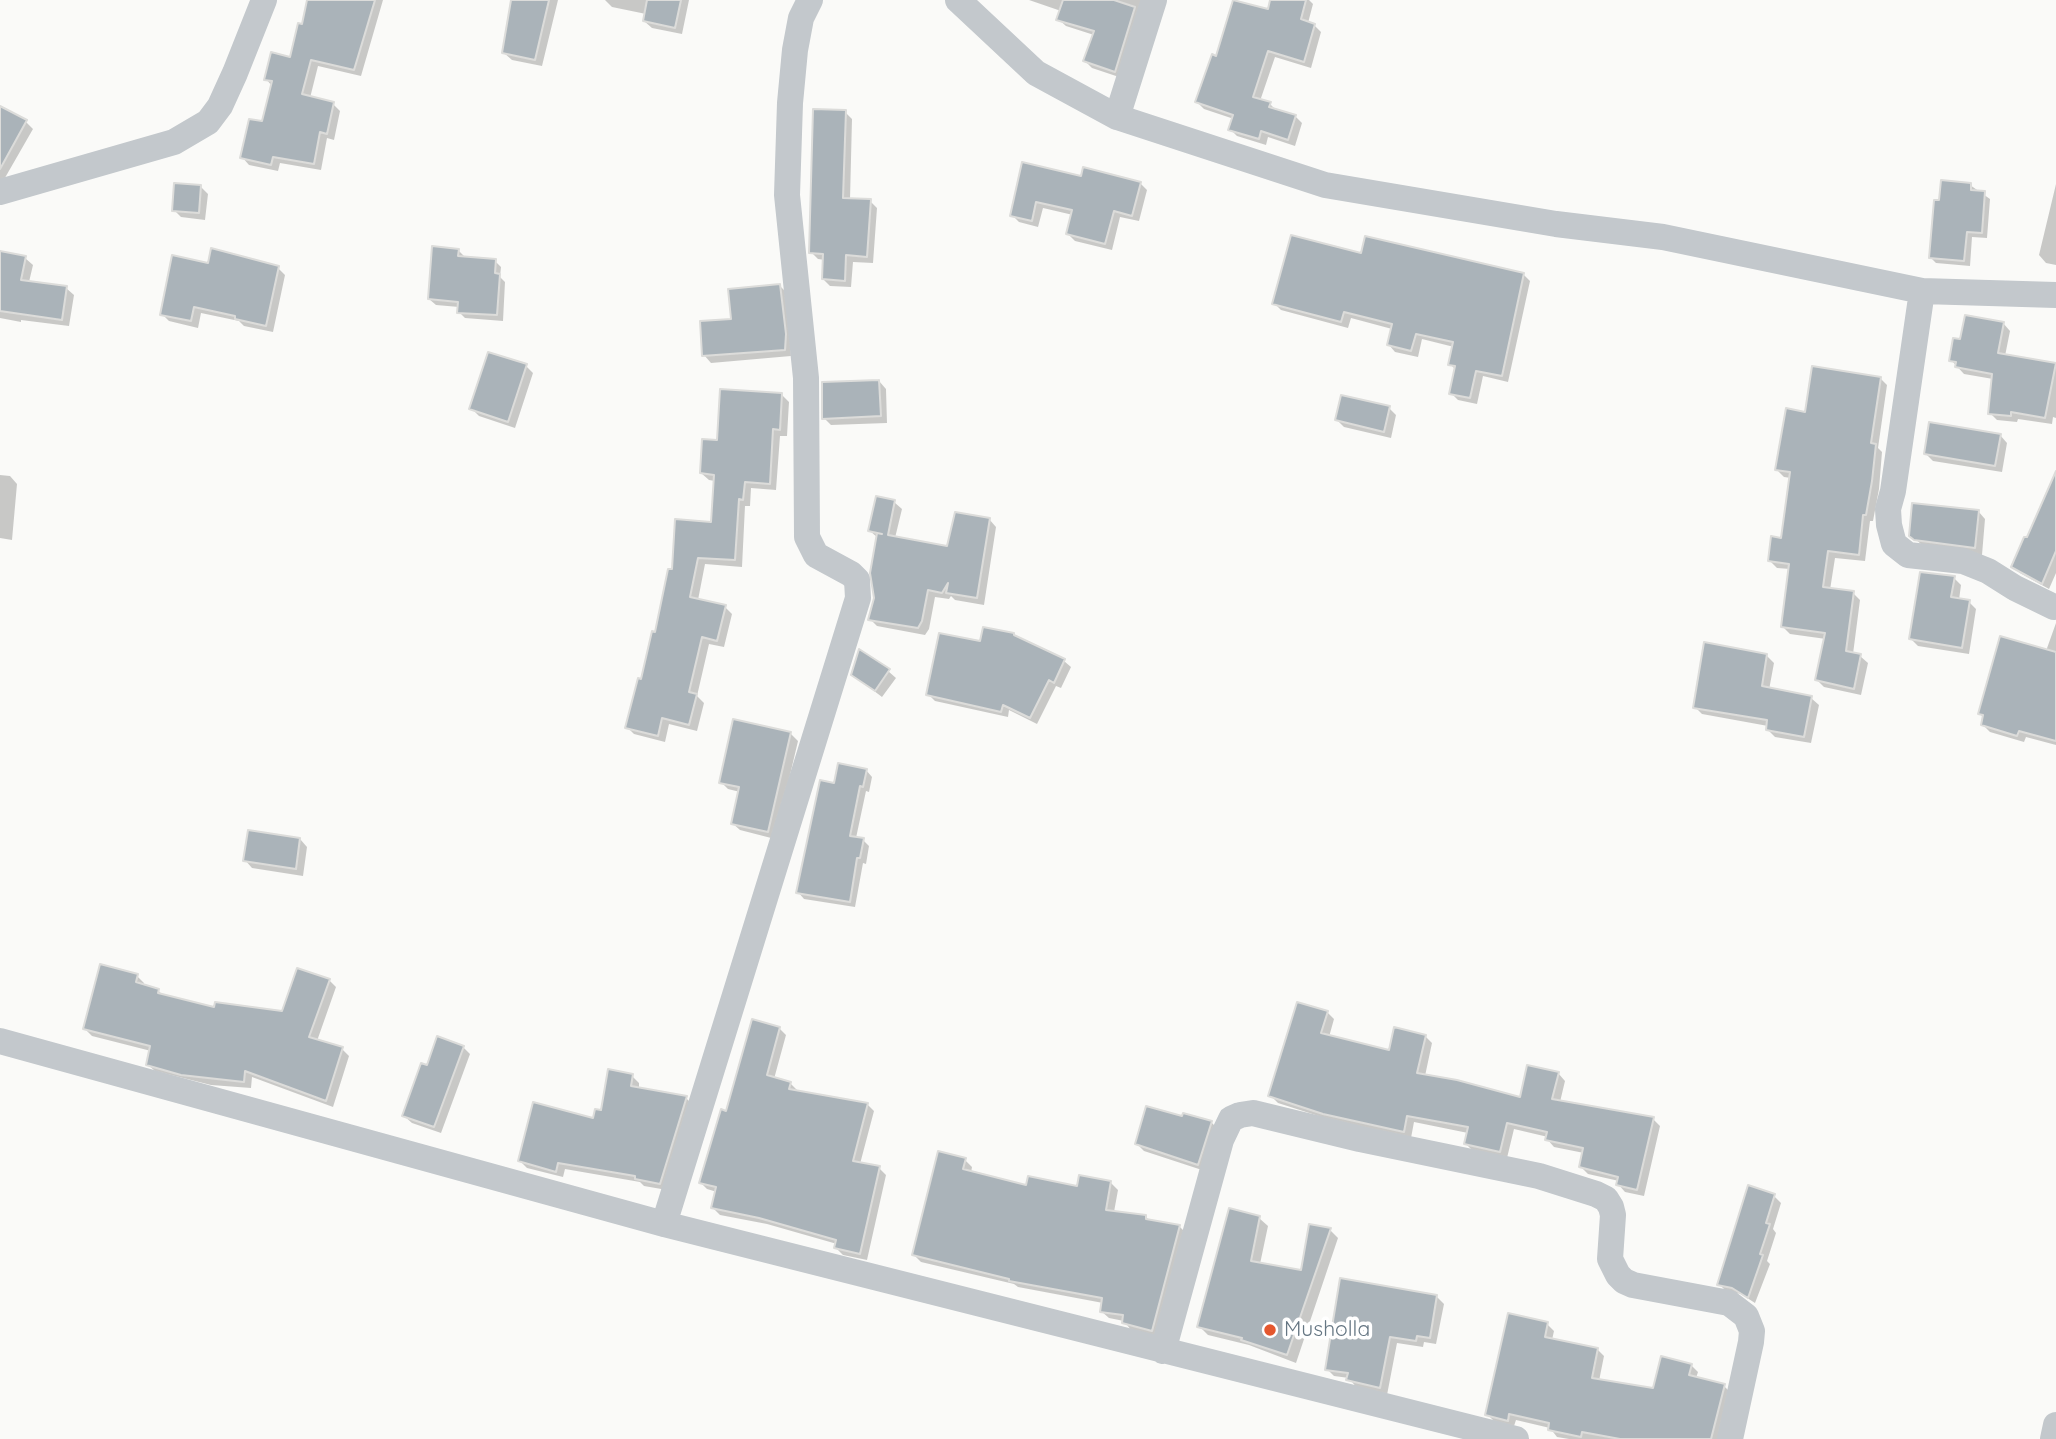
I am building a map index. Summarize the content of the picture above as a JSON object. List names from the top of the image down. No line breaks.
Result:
{"places":["Musholla"]}
